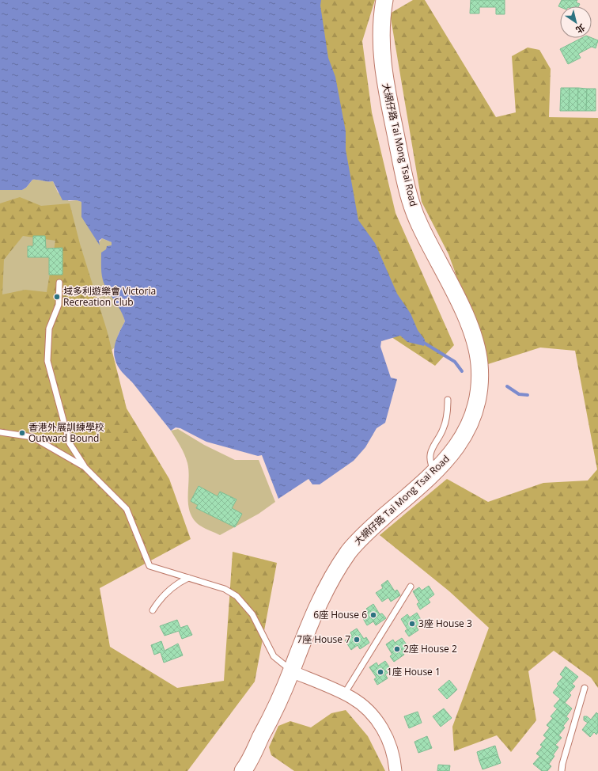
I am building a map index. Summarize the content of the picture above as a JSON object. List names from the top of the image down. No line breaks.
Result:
{"streets":{"street":["大網仔路 Tai Mong Tsai Road"]},"places":["域多利遊樂會 Victoria Recreation Club","香港外展訓練學校 Outward Bound","6座 House 6","3座 House 3","7座 House 7","2座 House 2","1座 House 1"],"north":"bottom right"}
